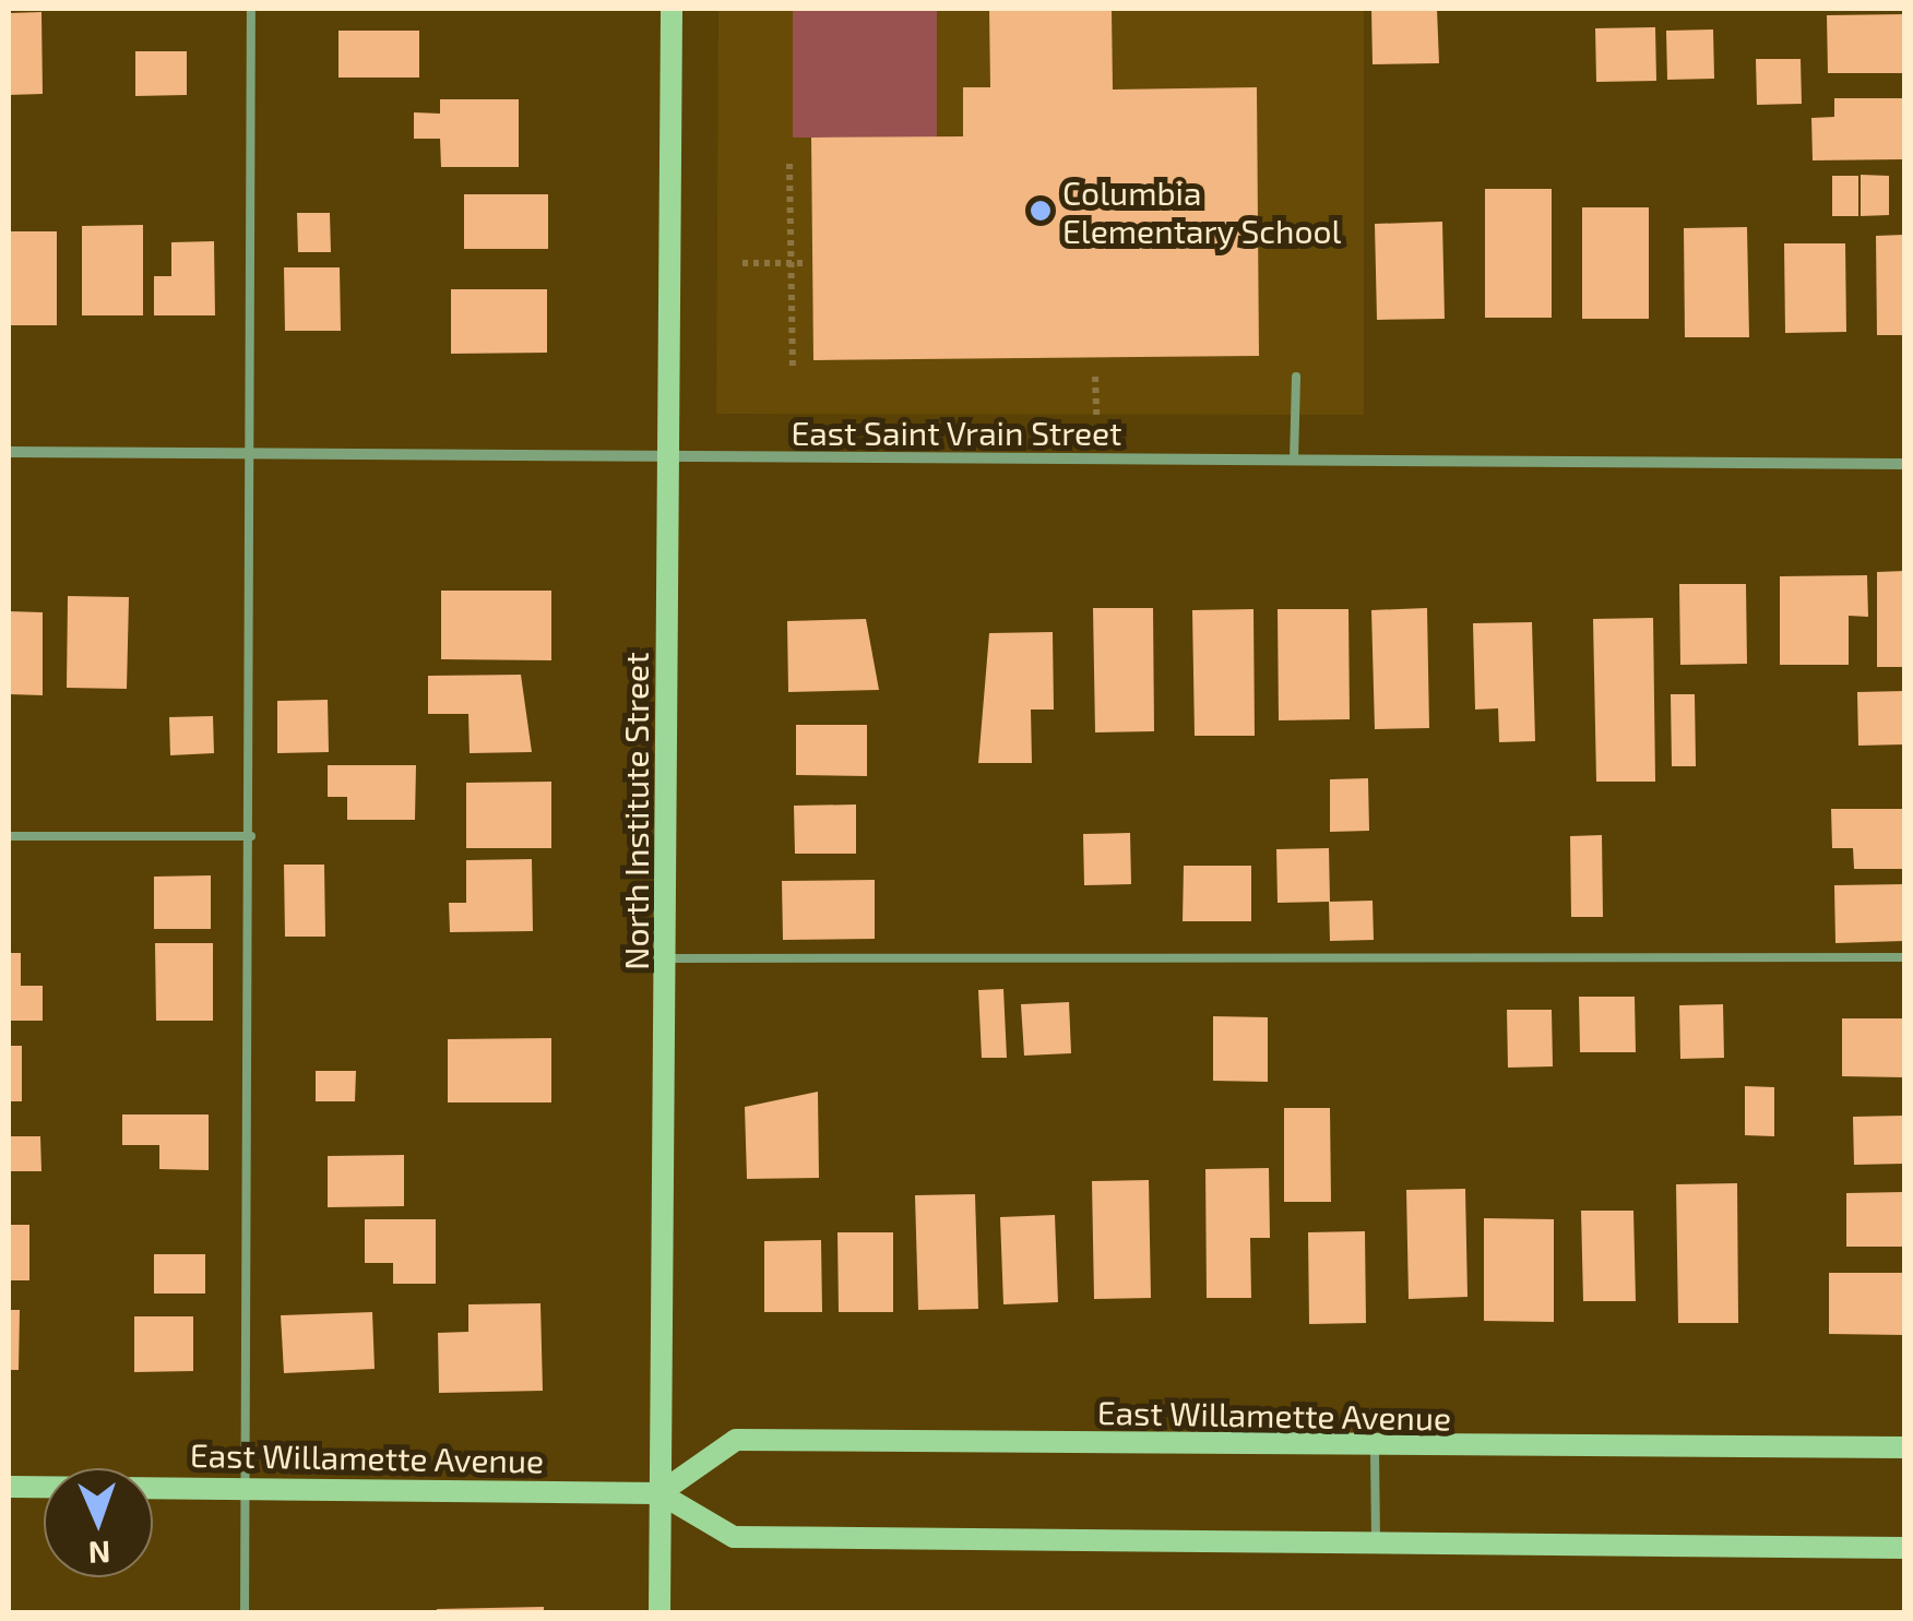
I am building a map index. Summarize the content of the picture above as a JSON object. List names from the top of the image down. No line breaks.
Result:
{"streets":{"street":["East Saint Vrain Street","North Institute Street","East Willamette Avenue"]},"crossings":[["East Saint Vrain Street","North Institute Street"],["North Institute Street","East Willamette Avenue"]],"places":["Columbia Elementary School"],"north":"bottom"}
